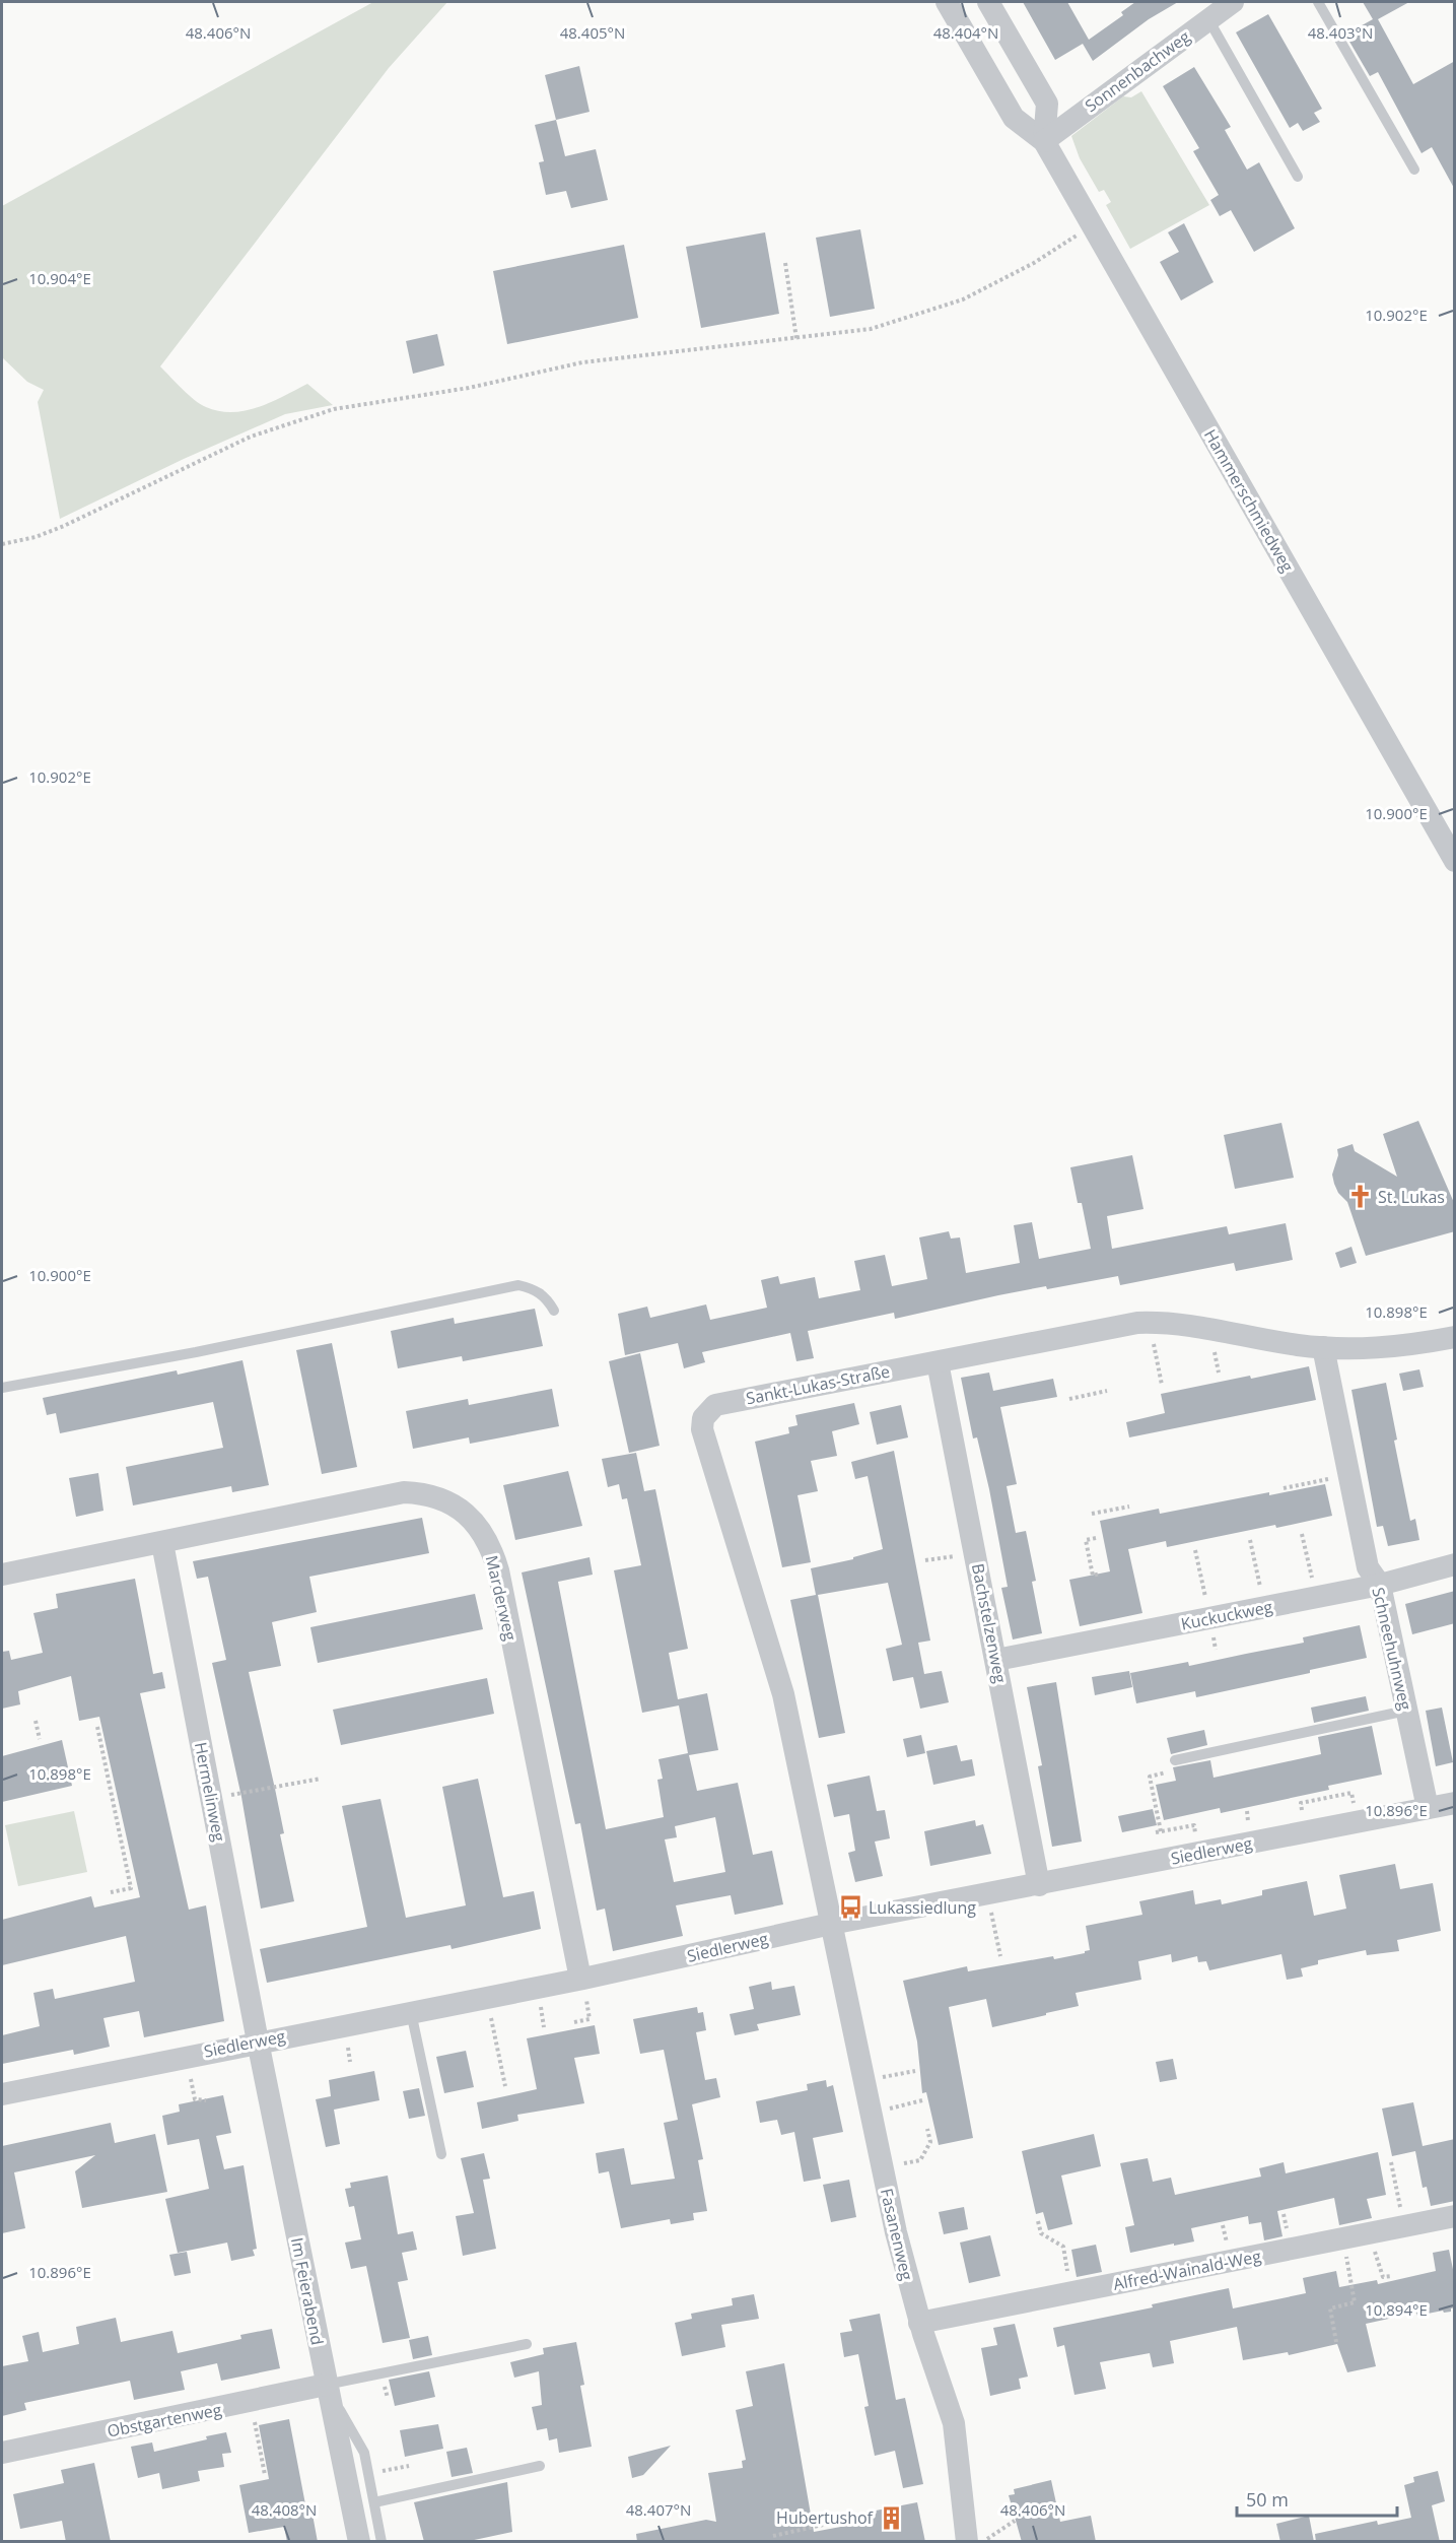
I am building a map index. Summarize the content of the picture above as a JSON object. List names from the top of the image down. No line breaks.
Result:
{"streets":{"street":["Sonnenbachweg","Hammerschmiedweg","Sankt-Lukas-Straße","Marderweg","Kuckuckweg","Bachstelzenweg","Schneehuhnweg","Hermelinweg","Siedlerweg","Fasanenweg","Alfred-Wainald-Weg","Im Feierabend","Obstgartenweg"]},"crossings":[["Sonnenbachweg","Hammerschmiedweg"],["Sankt-Lukas-Straße","Bachstelzenweg"],["Sankt-Lukas-Straße","Schneehuhnweg"],["Sankt-Lukas-Straße","Siedlerweg"],["Sankt-Lukas-Straße","Fasanenweg"],["Marderweg","Hermelinweg"],["Marderweg","Siedlerweg"],["Kuckuckweg","Bachstelzenweg"],["Kuckuckweg","Schneehuhnweg"],["Bachstelzenweg","Siedlerweg"],["Schneehuhnweg","Siedlerweg"],["Hermelinweg","Siedlerweg"],["Hermelinweg","Im Feierabend"],["Siedlerweg","Fasanenweg"],["Siedlerweg","Im Feierabend"],["Fasanenweg","Alfred-Wainald-Weg"],["Im Feierabend","Obstgartenweg"]],"places":{"church":["St. Lukas"],"bus stop":["Lukassiedlung"],"building":["Hubertushof"]},"scale_bar":"50 m","coordinates":["48.406°N","48.405°N","48.404°N","48.403°N","10.904°E","10.902°E","10.900°E","10.898°E","10.896°E","10.894°E","48.408°N","48.407°N"]}
